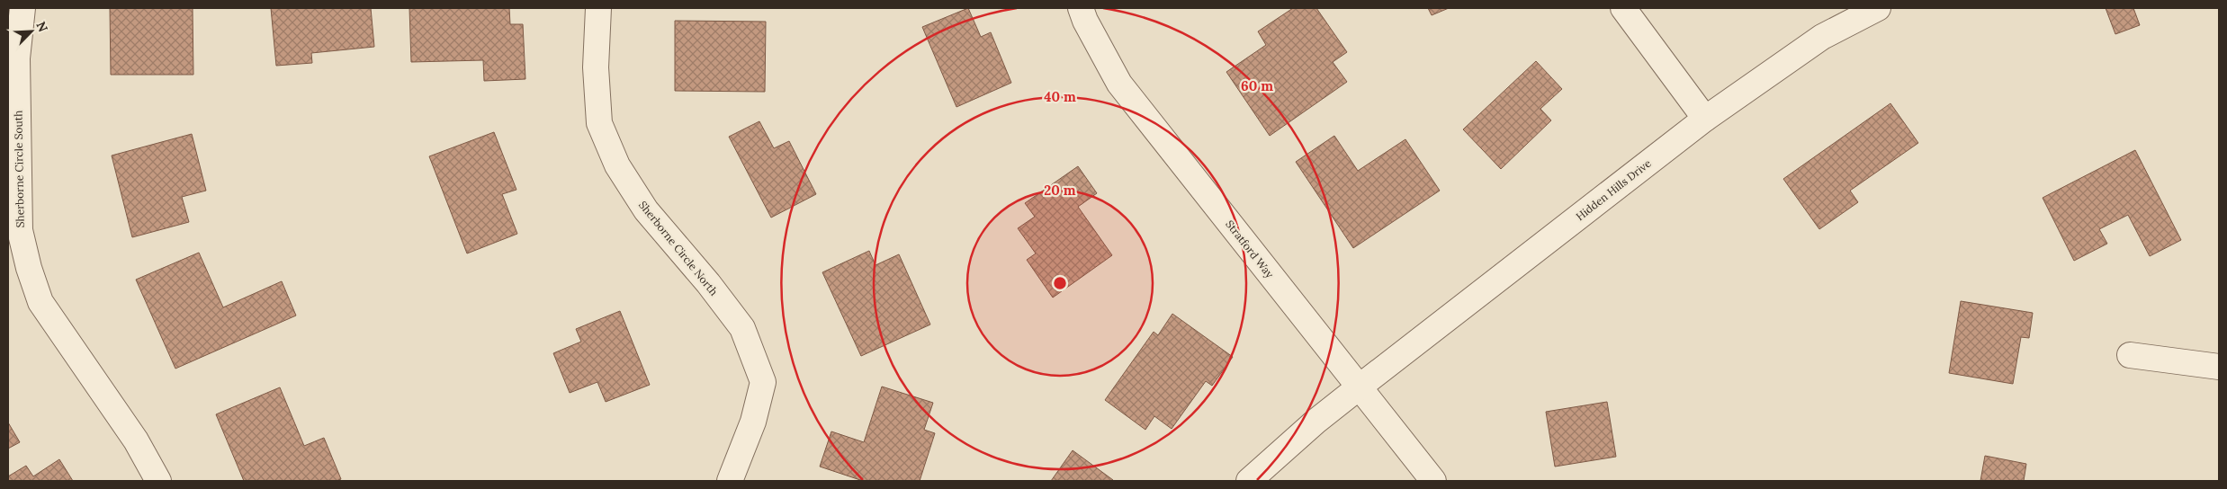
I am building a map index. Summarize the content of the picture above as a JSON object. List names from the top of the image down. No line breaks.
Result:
{"streets":{"street":["Sherborne Circle South","Hidden Hills Drive","Sherborne Circle North","Stratford Way"]},"crossings":[["Hidden Hills Drive","Stratford Way"]],"north":"top right","rings":["60 m","40 m","20 m"]}
